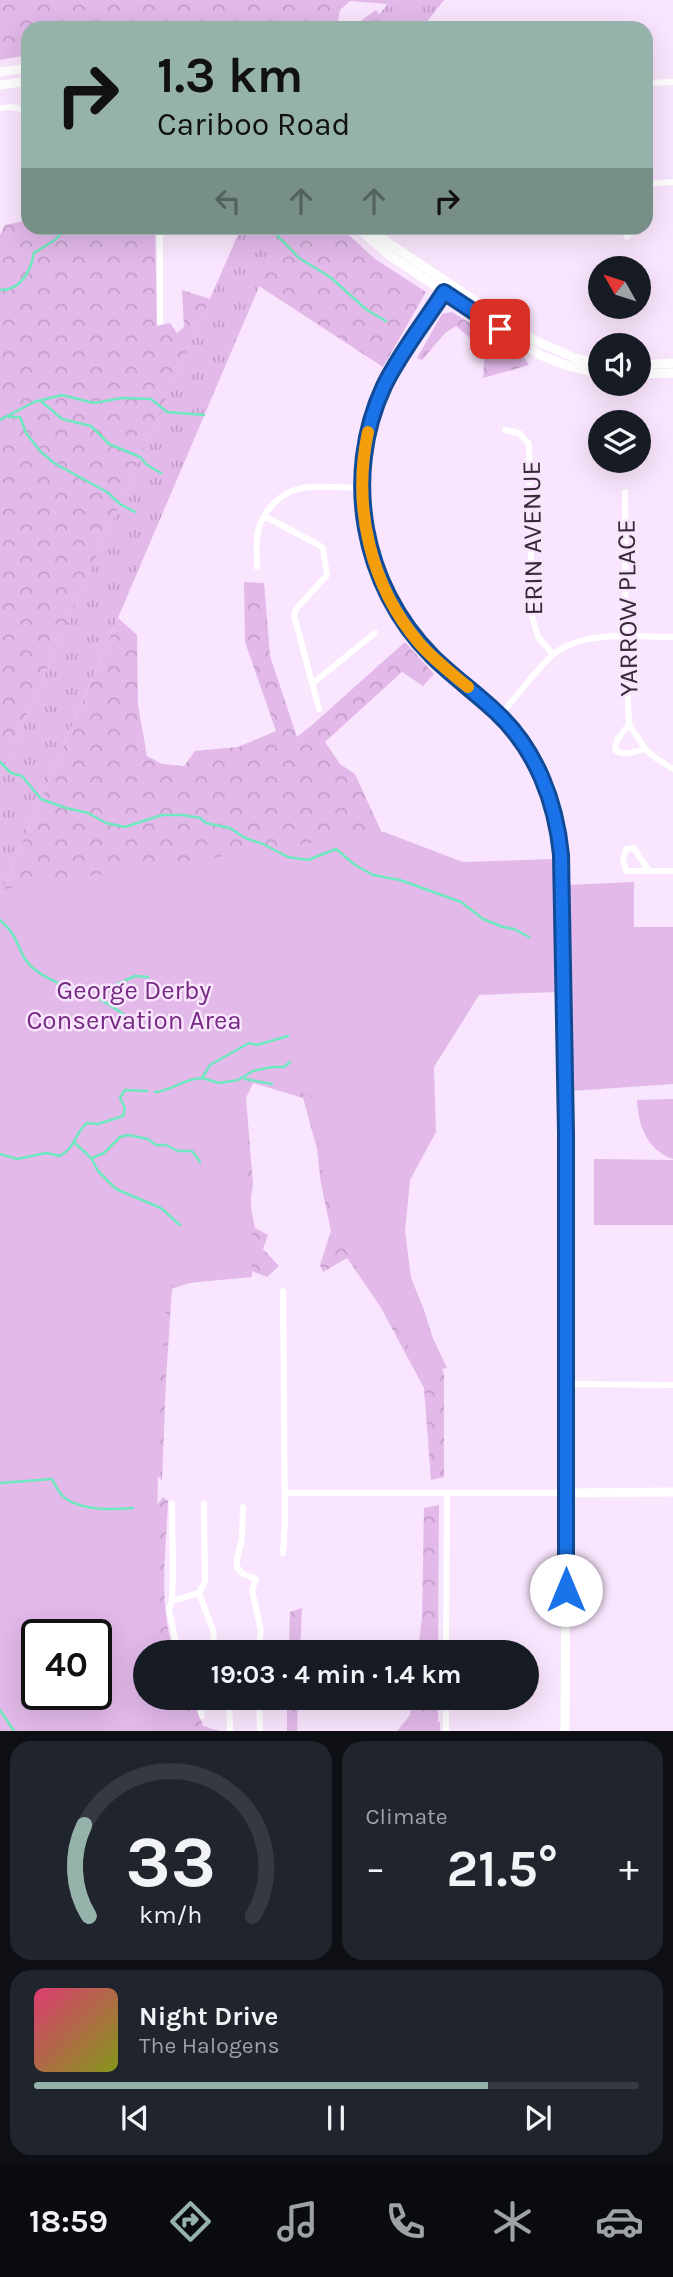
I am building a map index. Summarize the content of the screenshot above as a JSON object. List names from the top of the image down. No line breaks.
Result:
{"streets":{"street":["ERIN AVENUE","YARROW PLACE"]},"parks":["George Derby Conservation Area"],"north":"top left","page":{"turn":["1.3 km","Cariboo Road"],"limit":"40","trip":"19:03 · 4 min · 1.4 km","tile":"Climate","heat":["−","21.5°","+"],"song":["Night Drive","The Halogens"],"tabs":"18:59","gauge":["33","km/h"]}}
